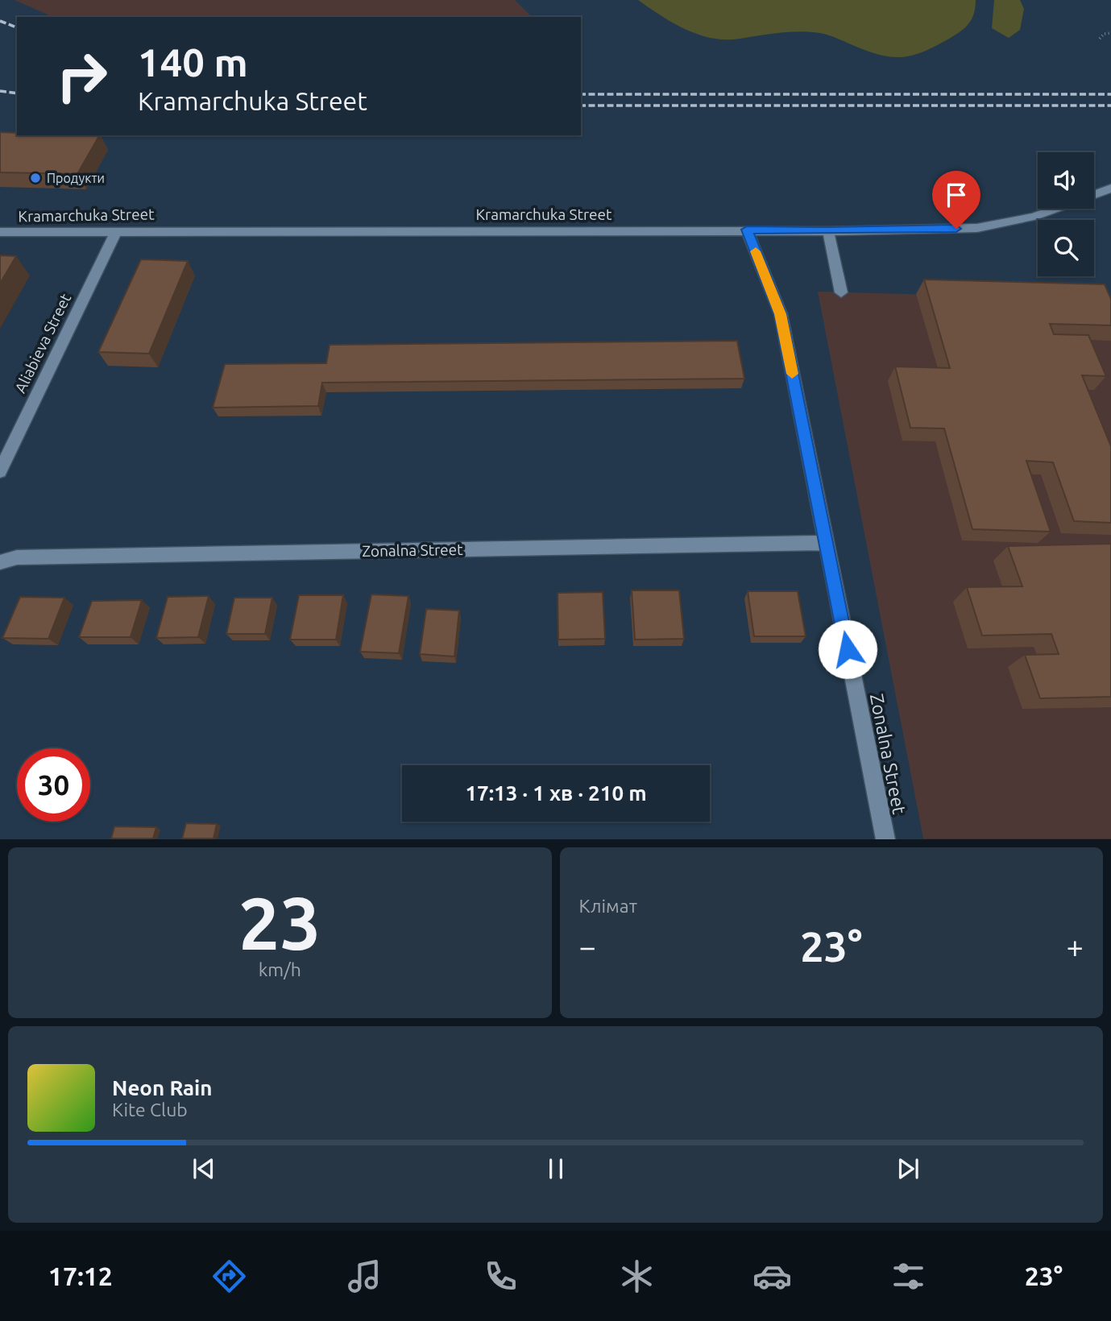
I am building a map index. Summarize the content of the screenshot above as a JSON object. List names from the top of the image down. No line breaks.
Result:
{"streets":{"street":["Kramarchuka Street","Aliabieva Street","Zonalna Street"]},"crossings":[["Kramarchuka Street","Aliabieva Street"],["Kramarchuka Street","Zonalna Street"]],"places":["Продукти"],"page":{"turn":["140 m","Kramarchuka Street"],"limit":"30","trip":"17:13 · 1 хв · 210 m","tile":[["23","km/h"],"Клімат"],"heat":["−","23°","+"],"song":["Neon Rain","Kite Club"],"tabs":["17:12","23°"]}}
